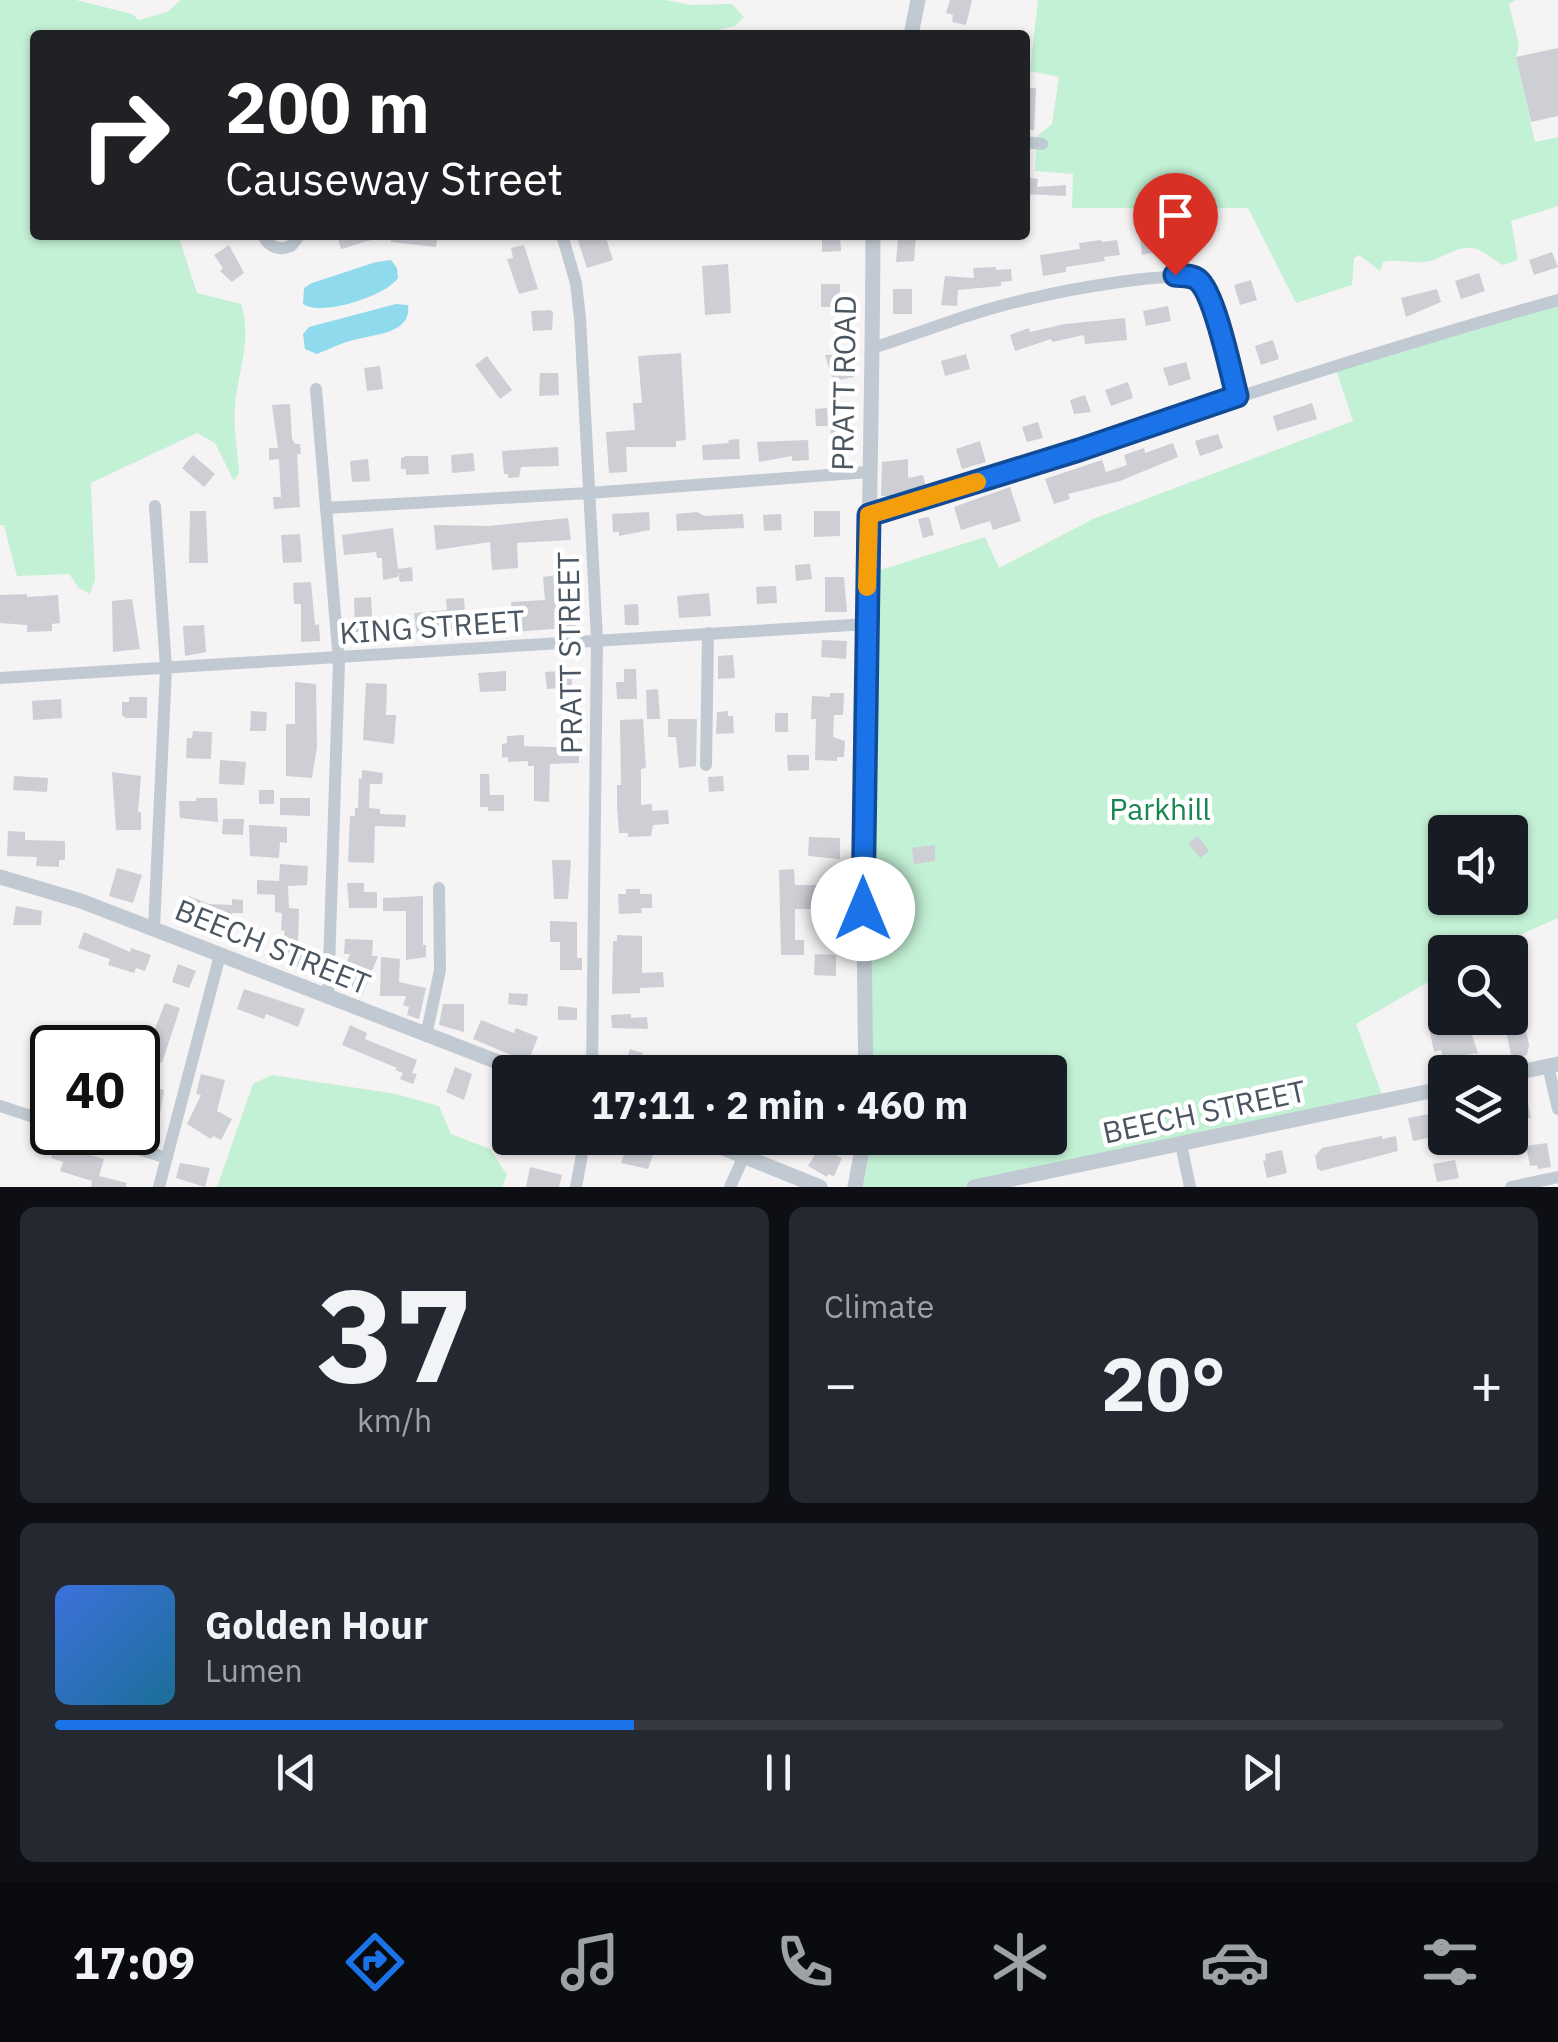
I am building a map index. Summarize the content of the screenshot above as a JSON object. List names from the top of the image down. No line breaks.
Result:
{"streets":{"street":["PRATT ROAD","KING STREET","PRATT STREET","BEECH STREET"]},"crossings":[["PRATT ROAD","KING STREET"],["KING STREET","PRATT STREET"]],"parks":["Parkhill"],"page":{"turn":["200 m","Causeway Street"],"limit":"40","trip":"17:11 · 2 min · 460 m","tile":[["37","km/h"],"Climate"],"heat":["−","20°","+"],"song":["Golden Hour","Lumen"],"tabs":"17:09"}}
